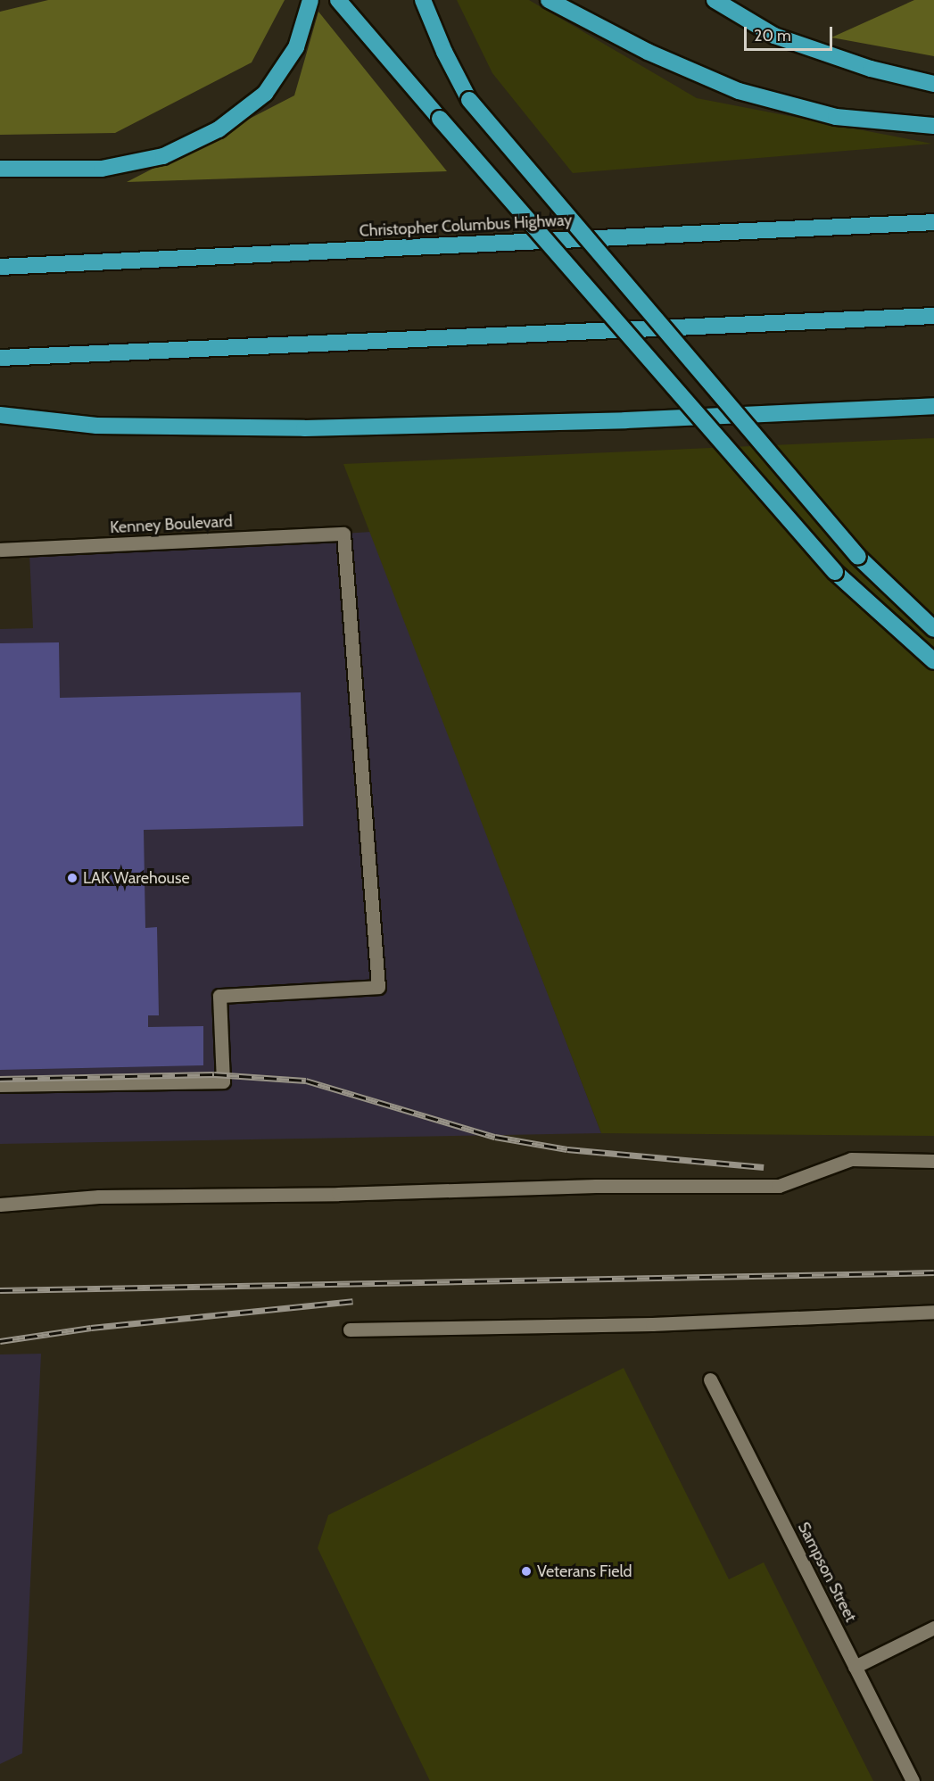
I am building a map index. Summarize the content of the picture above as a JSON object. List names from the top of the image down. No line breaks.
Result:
{"streets":{"highway":["Christopher Columbus Highway"],"street":["Kenney Boulevard","Sampson Street"]},"places":["LAK Warehouse","Veterans Field"],"scale_bar":"20 m"}
